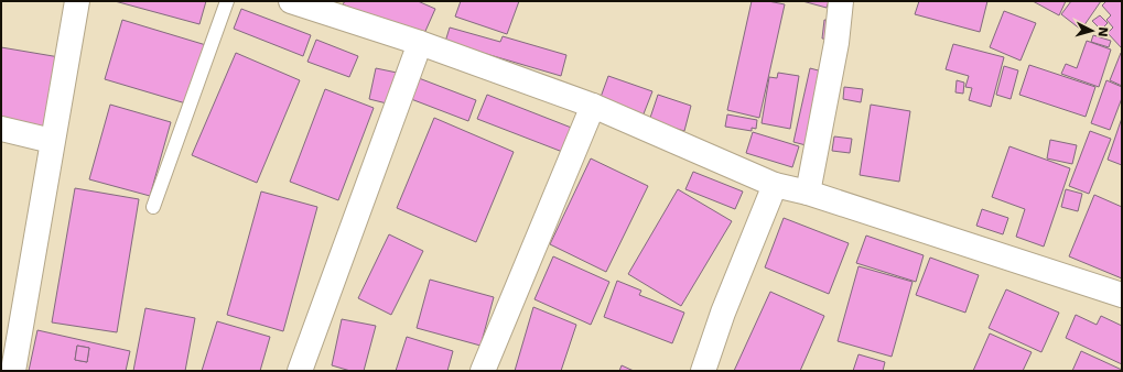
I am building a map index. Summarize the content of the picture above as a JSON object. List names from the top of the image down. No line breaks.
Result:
{"north":"right"}
